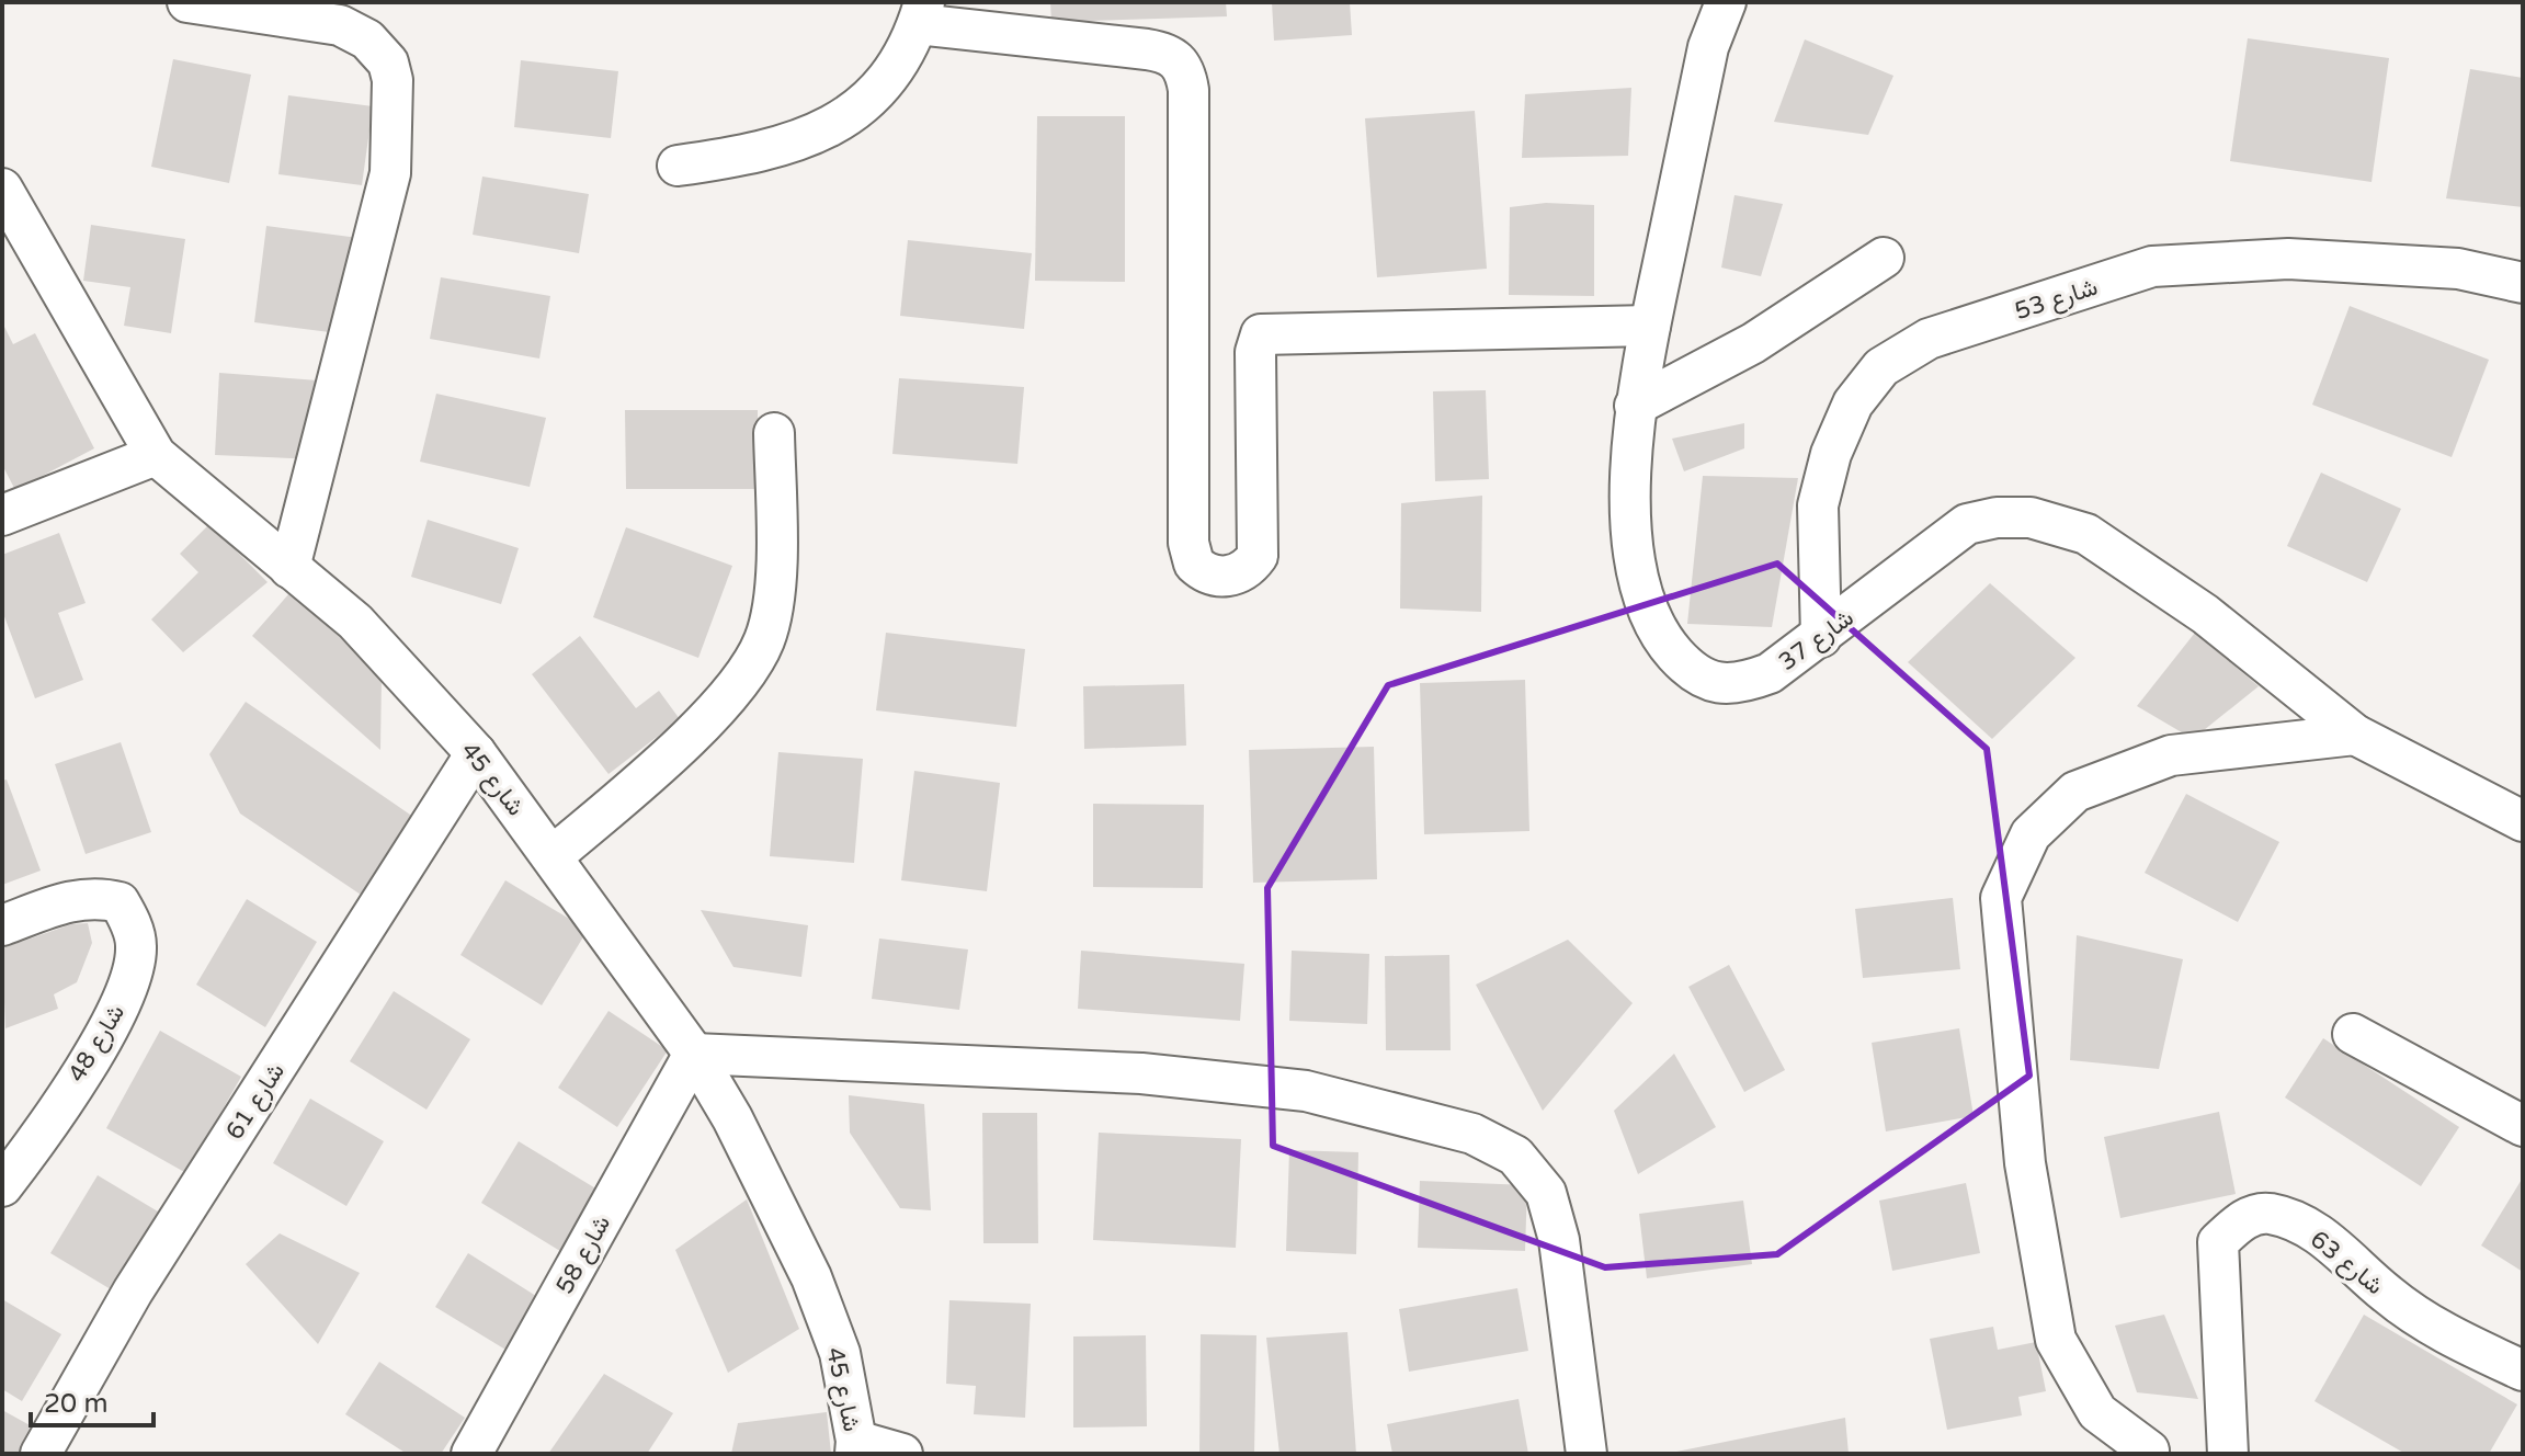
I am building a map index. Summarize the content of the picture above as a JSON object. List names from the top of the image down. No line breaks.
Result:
{"streets":{"street":["شارع 53","شارع 37","شارع 45","شارع 48","شارع 61","شارع 58","شارع 63"]},"crossings":[["شارع 53","شارع 37"],["شارع 45","شارع 61"],["شارع 45","شارع 58"]],"scale_bar":"20 m"}
